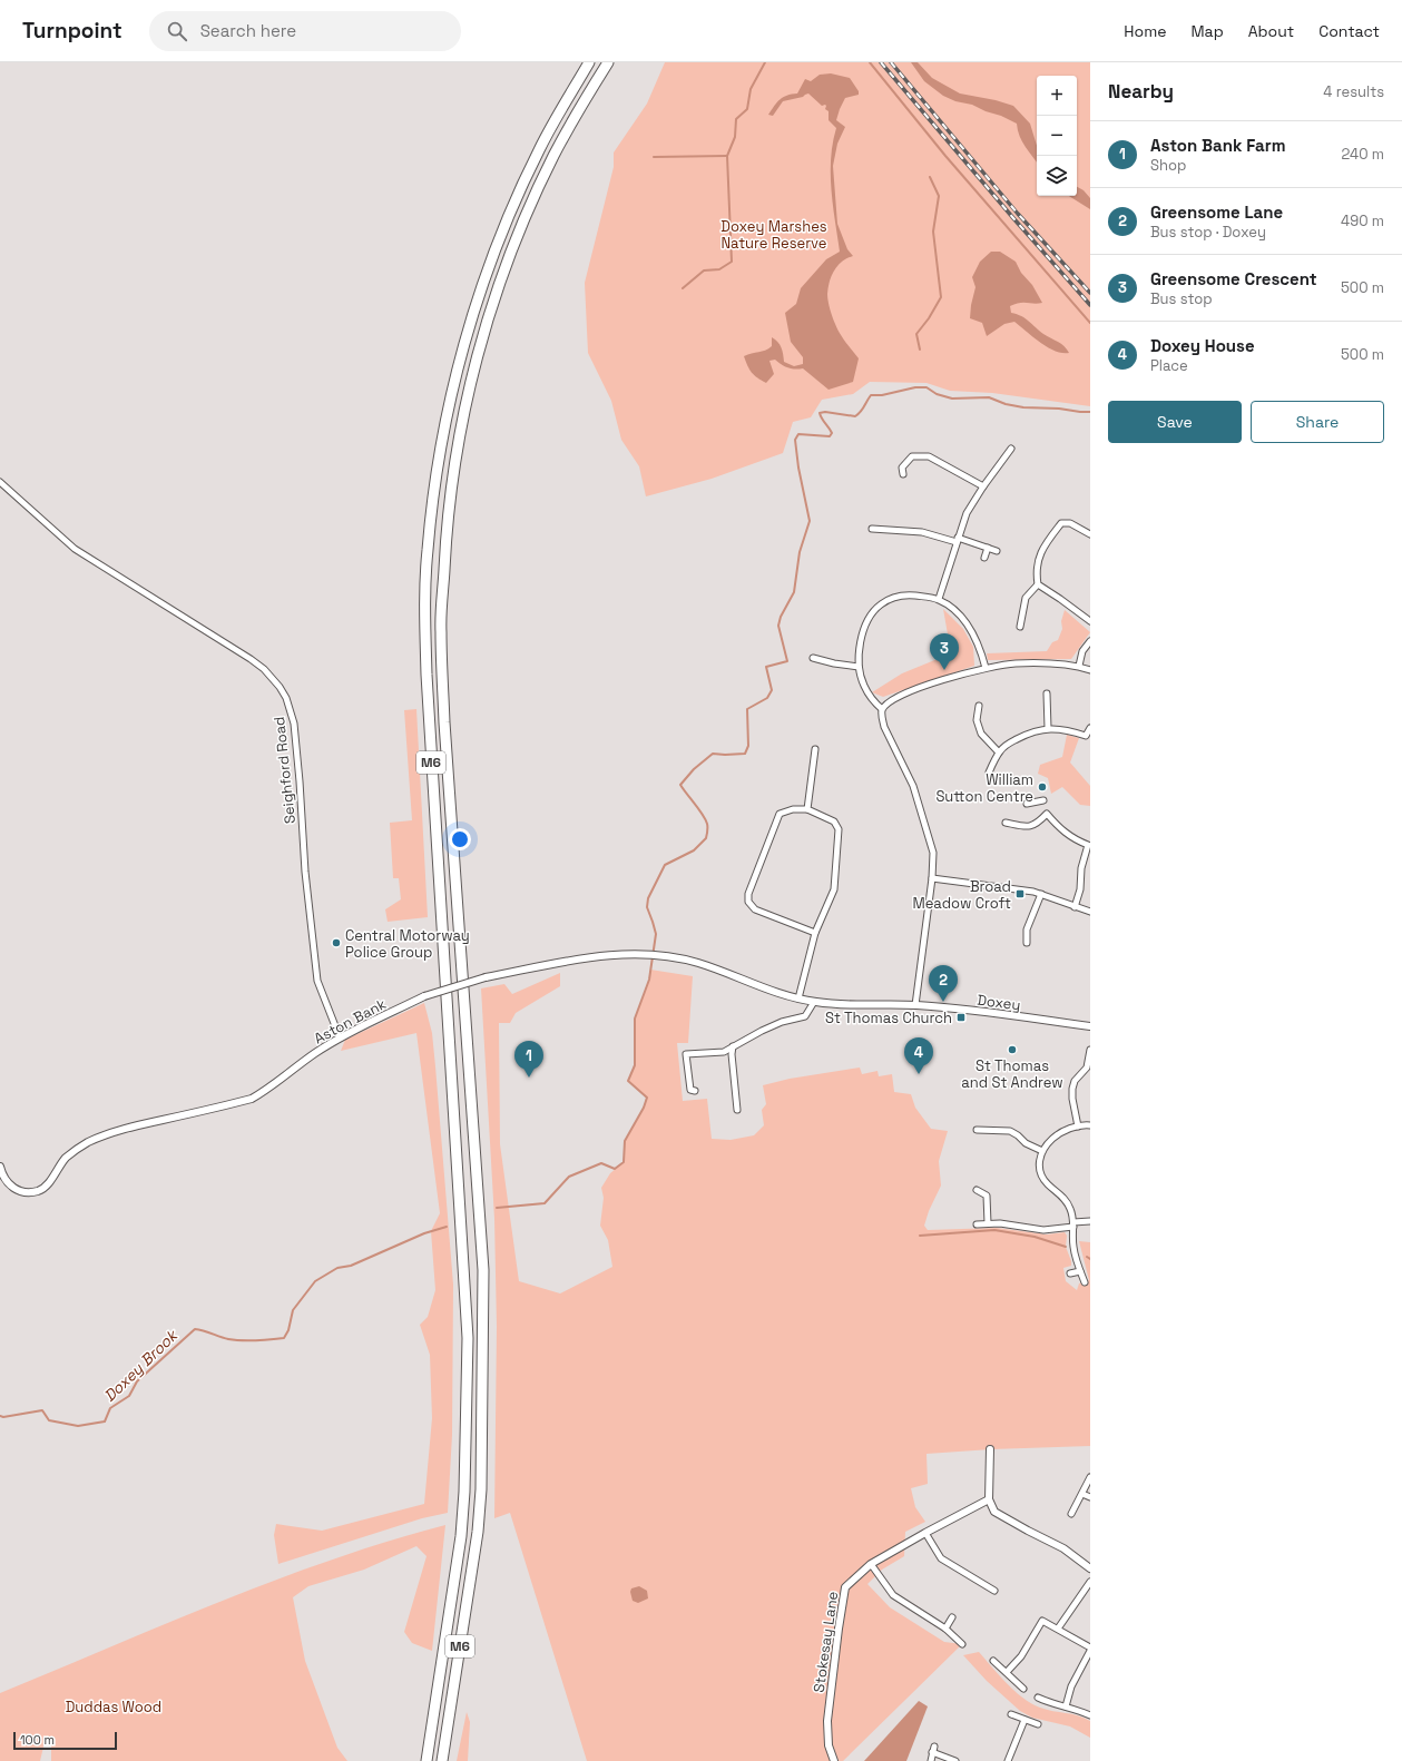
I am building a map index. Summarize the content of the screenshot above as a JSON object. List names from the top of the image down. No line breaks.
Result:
{"streets":{"highway":["M6"],"street":["Seighford Road","Doxey","Aston Bank","Stokesay Lane"]},"crossings":[["Seighford Road","Aston Bank"],["Doxey","Aston Bank"]],"water":["Doxey Brook"],"parks":["Doxey Marshes Nature Reserve","Duddas Wood"],"places":{"other":["William Sutton Centre","Central Motorway Police Group","St Thomas and St Andrew"],"transit":["Broad Meadow Croft","St Thomas Church"]},"scale_bar":"100 m","page":{"header":"Turnpoint","search":"Search here","nav":["Home","Map","About","Contact"],"heading":["Nearby","4 results"],"map_buttons":["+","−"],"list":[{"mark":"1","name":"Aston Bank Farm","note":"Shop","value":"240 m"},{"mark":"2","name":"Greensome Lane","note":"Bus stop · Doxey","value":"490 m"},{"mark":"3","name":"Greensome Crescent","note":"Bus stop","value":"500 m"},{"mark":"4","name":"Doxey House","note":"Place","value":"500 m"}],"buttons":["Save","Share"],"pins":["3","2","4","1"],"scale":"100 m"}}
